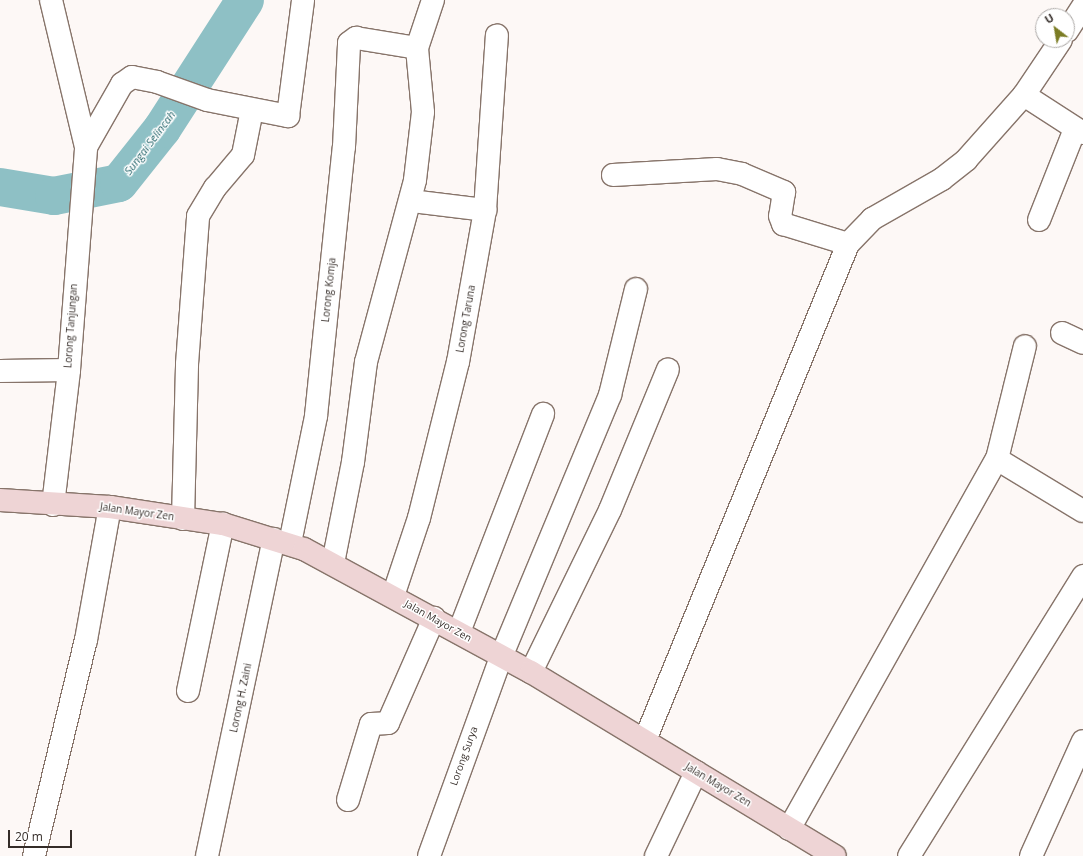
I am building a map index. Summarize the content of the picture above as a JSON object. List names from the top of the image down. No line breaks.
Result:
{"streets":{"street":["Lorong Komja","Lorong Taruna","Lorong Tanjungan","Jalan Mayor Zen","Lorong H. Zaini","Lorong Surya"]},"crossings":[["Lorong Komja","Jalan Mayor Zen"],["Lorong Komja","Lorong H. Zaini"],["Lorong Taruna","Jalan Mayor Zen"],["Lorong Tanjungan","Jalan Mayor Zen"],["Jalan Mayor Zen","Lorong H. Zaini"],["Jalan Mayor Zen","Lorong Surya"]],"water":["Sungai Selincah"],"scale_bar":"20 m","north":"top left"}
